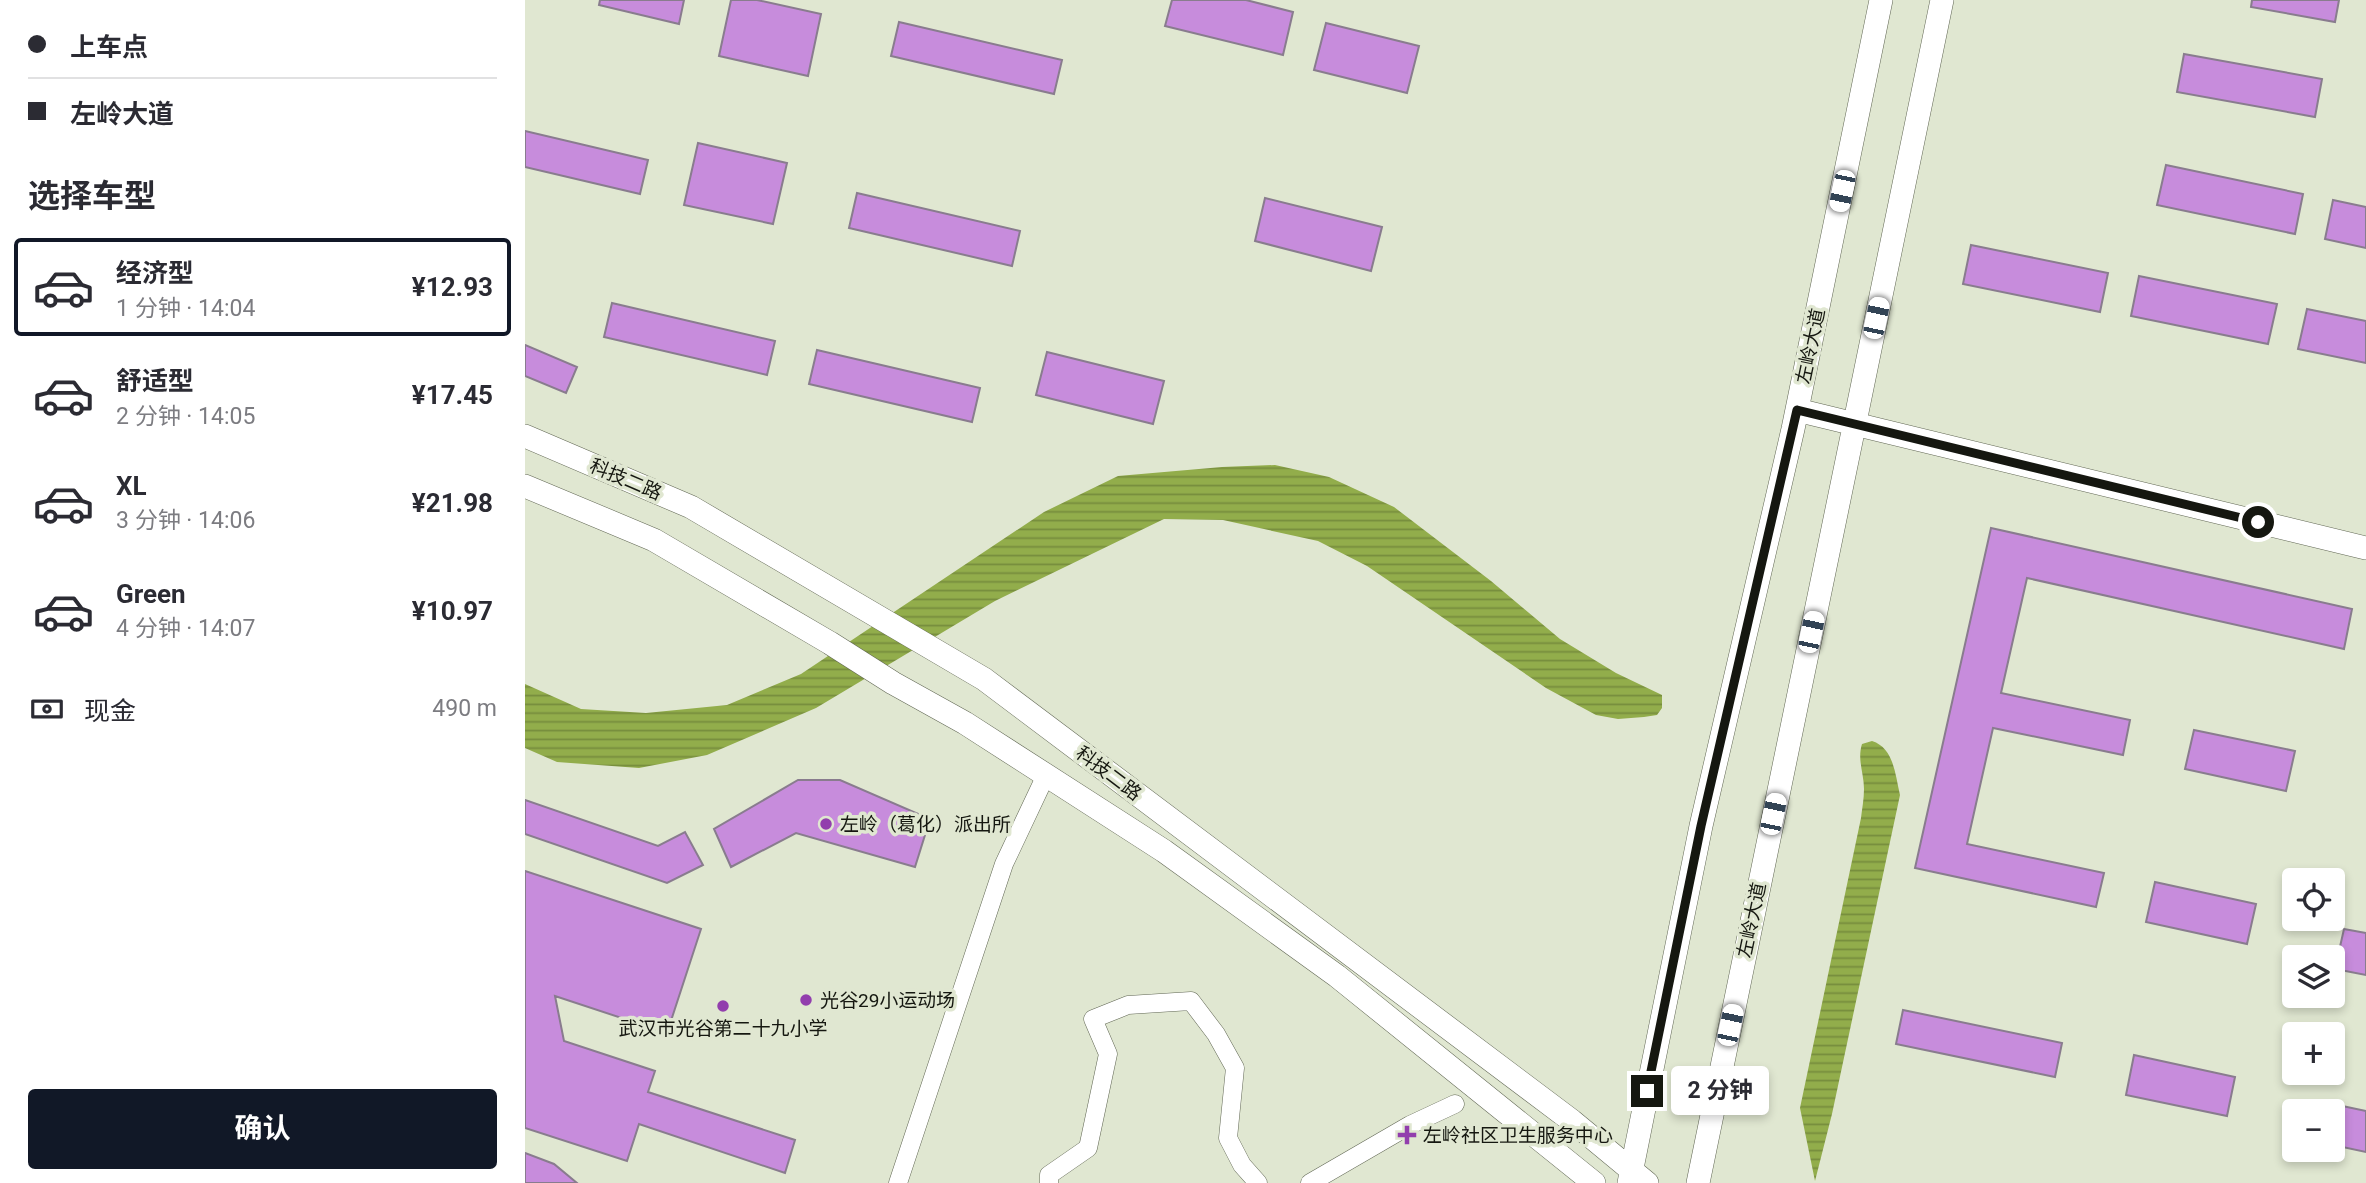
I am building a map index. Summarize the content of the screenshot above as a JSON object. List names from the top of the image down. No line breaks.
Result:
{"streets":{"street":["左岭大道","科技二路"]},"crossings":[["左岭大道","科技二路"]],"places":{"other":["左岭（葛化）派出所","光谷29小运动场","武汉市光谷第二十九小学"],"health":["左岭社区卫生服务中心"]},"page":{"banner":["上车点","左岭大道"],"heading":"选择车型","list":[{"name":"经济型","note":"1 分钟 · 14:04","value":"¥12.93"},{"name":"舒适型","note":"2 分钟 · 14:05","value":"¥17.45"},{"name":"XL","note":"3 分钟 · 14:06","value":"¥21.98"},{"name":"Green","note":"4 分钟 · 14:07","value":"¥10.97"}],"pay":["现金","490 m"],"map_buttons":["+","−"],"bubble":"2 分钟","buttons":"确认"}}
